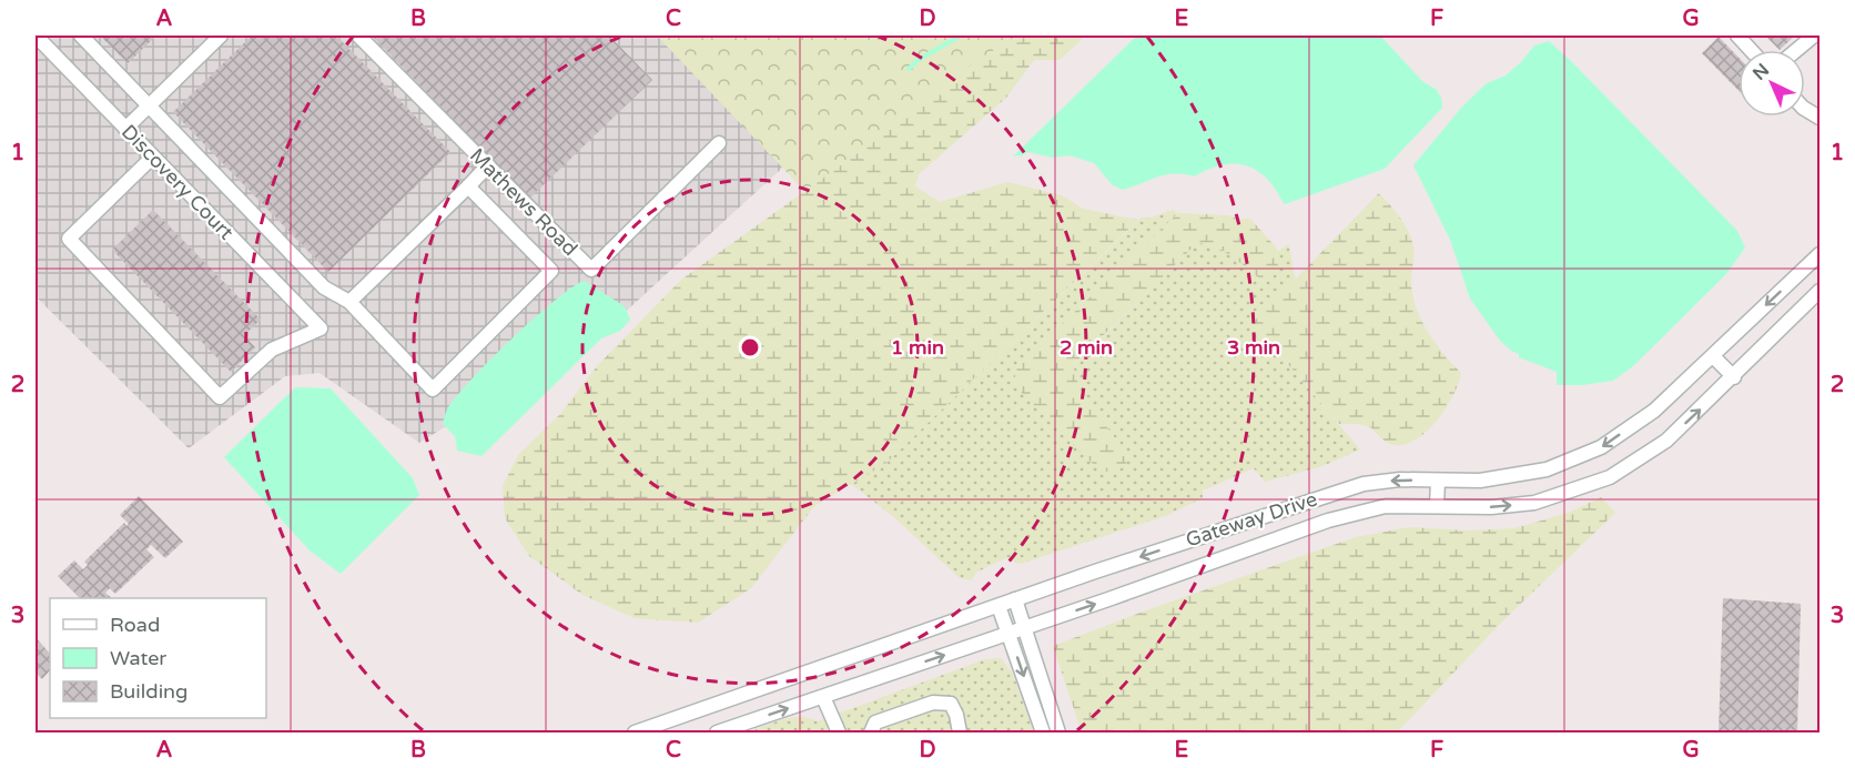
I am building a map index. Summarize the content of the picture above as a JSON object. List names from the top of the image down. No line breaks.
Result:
{"streets":{"street":["Discovery Court","Mathews Road","Gateway Drive"]},"legend":["Road","Water","Building"],"north":"top left","grid":{"columns":["A","B","C","D","E","F","G"],"rows":["1","2","3"]},"rings":["1 min","2 min","3 min"]}
